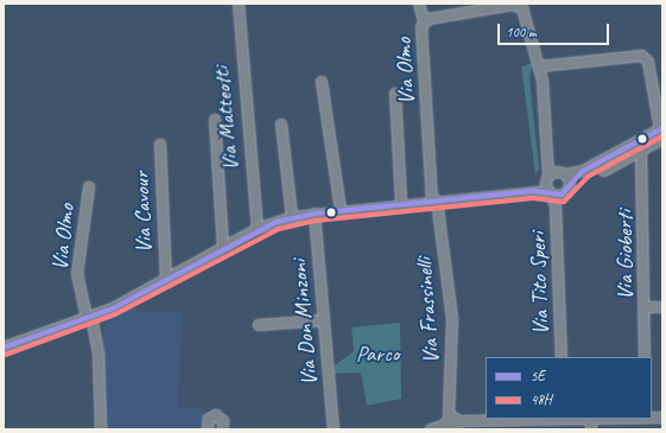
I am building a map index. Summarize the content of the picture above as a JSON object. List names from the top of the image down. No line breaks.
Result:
{"streets":{"street":["Via Olmo","Via Matteotti","Via Cavour","Via Gioberti","Via Tito Speri","Via Frassinelli","Via Don Minzoni"]},"crossings":[["Via Olmo","Via Tito Speri"],["Via Olmo","Via Frassinelli"]],"parks":["Parco"],"lines":["transit line 5E","transit line 48H"],"legend":["5E","48H"],"scale_bar":"100 m"}
